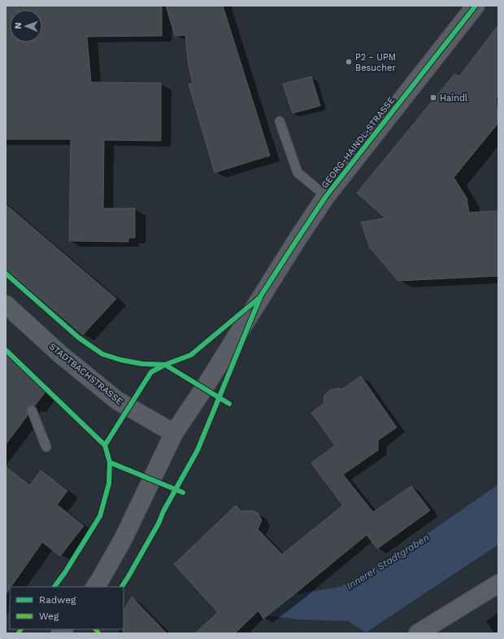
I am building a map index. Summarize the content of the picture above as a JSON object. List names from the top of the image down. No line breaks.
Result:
{"streets":{"street":["GEORG-HAINDL-STRASSE","STADTBACHSTRASSE"]},"crossings":[["GEORG-HAINDL-STRASSE","STADTBACHSTRASSE"]],"water":["Innerer Stadtgraben"],"places":{"other":["P2 - UPM Besucher"],"transit":["Haindl"]},"legend":["Radweg","Weg"],"north":"left"}
